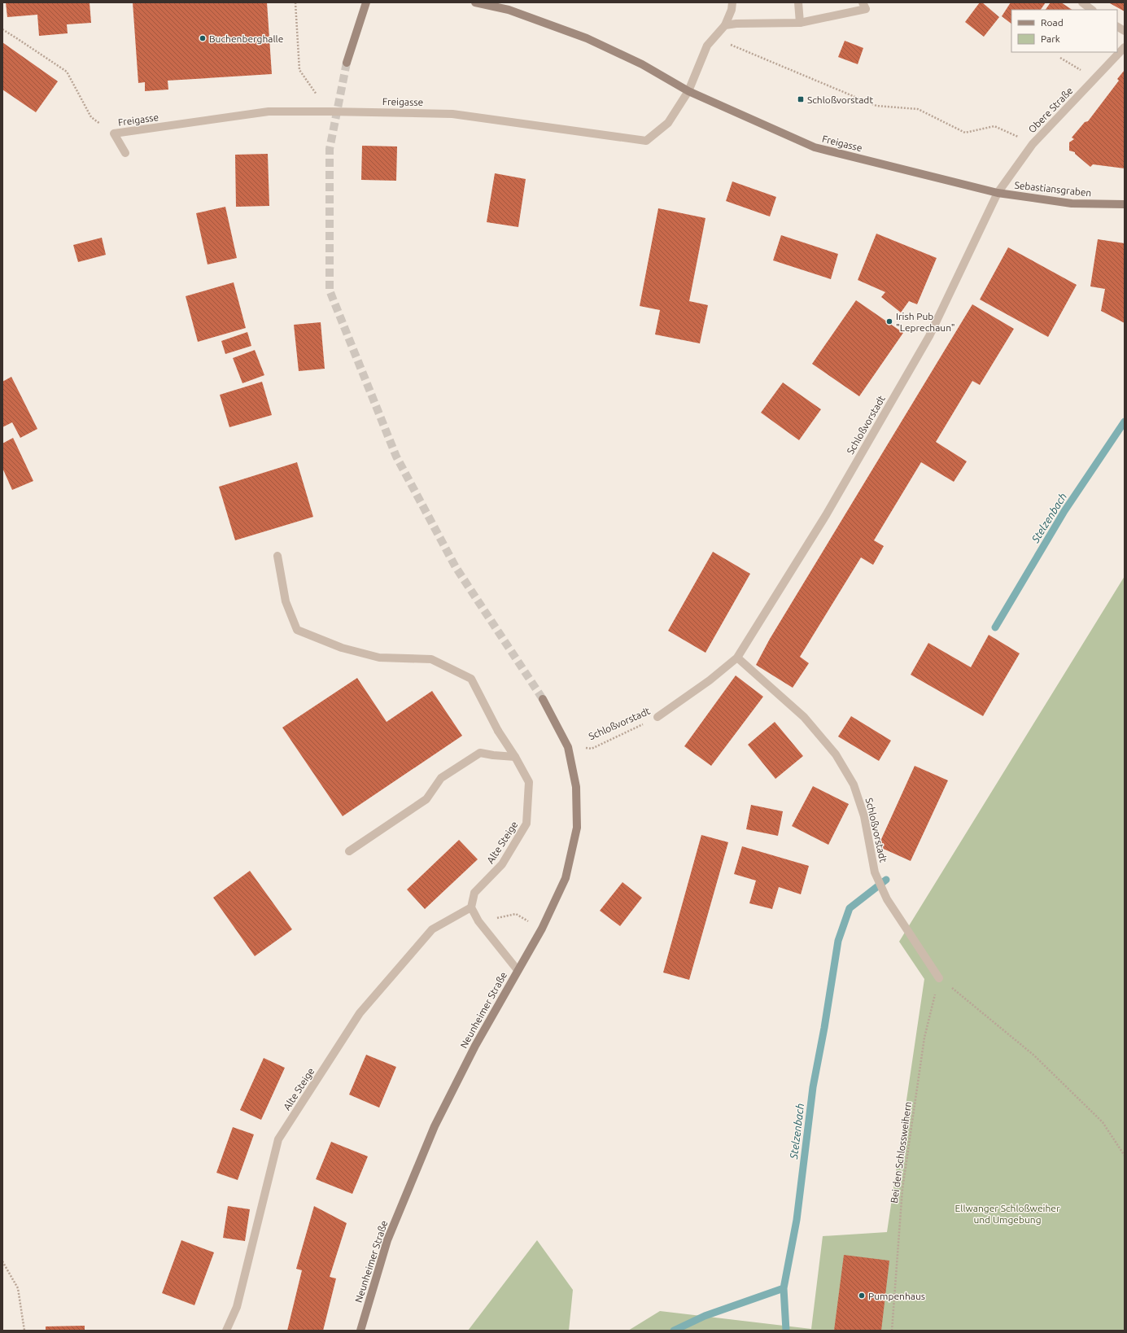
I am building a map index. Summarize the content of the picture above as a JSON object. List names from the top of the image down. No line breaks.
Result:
{"streets":{"street":["Freigasse","Obere Straße","Sebastiansgraben","Schloßvorstadt","Alte Steige","Neunheimer Straße"],"path":["Bei den Schlossweihern"]},"crossings":[["Freigasse","Obere Straße"],["Freigasse","Sebastiansgraben"],["Freigasse","Schloßvorstadt"],["Obere Straße","Sebastiansgraben"],["Obere Straße","Schloßvorstadt"],["Sebastiansgraben","Schloßvorstadt"],["Schloßvorstadt","Neunheimer Straße"],["Schloßvorstadt","Bei den Schlossweihern"]],"water":["Stelzenbach"],"parks":["Ellwanger Schloßweiher und Umgebung"],"places":{"other":["Buchenberghalle","Irish Pub \"Leprechaun\"","Pumpenhaus"],"transit":["Schloßvorstadt"]},"legend":["Road","Park"]}
